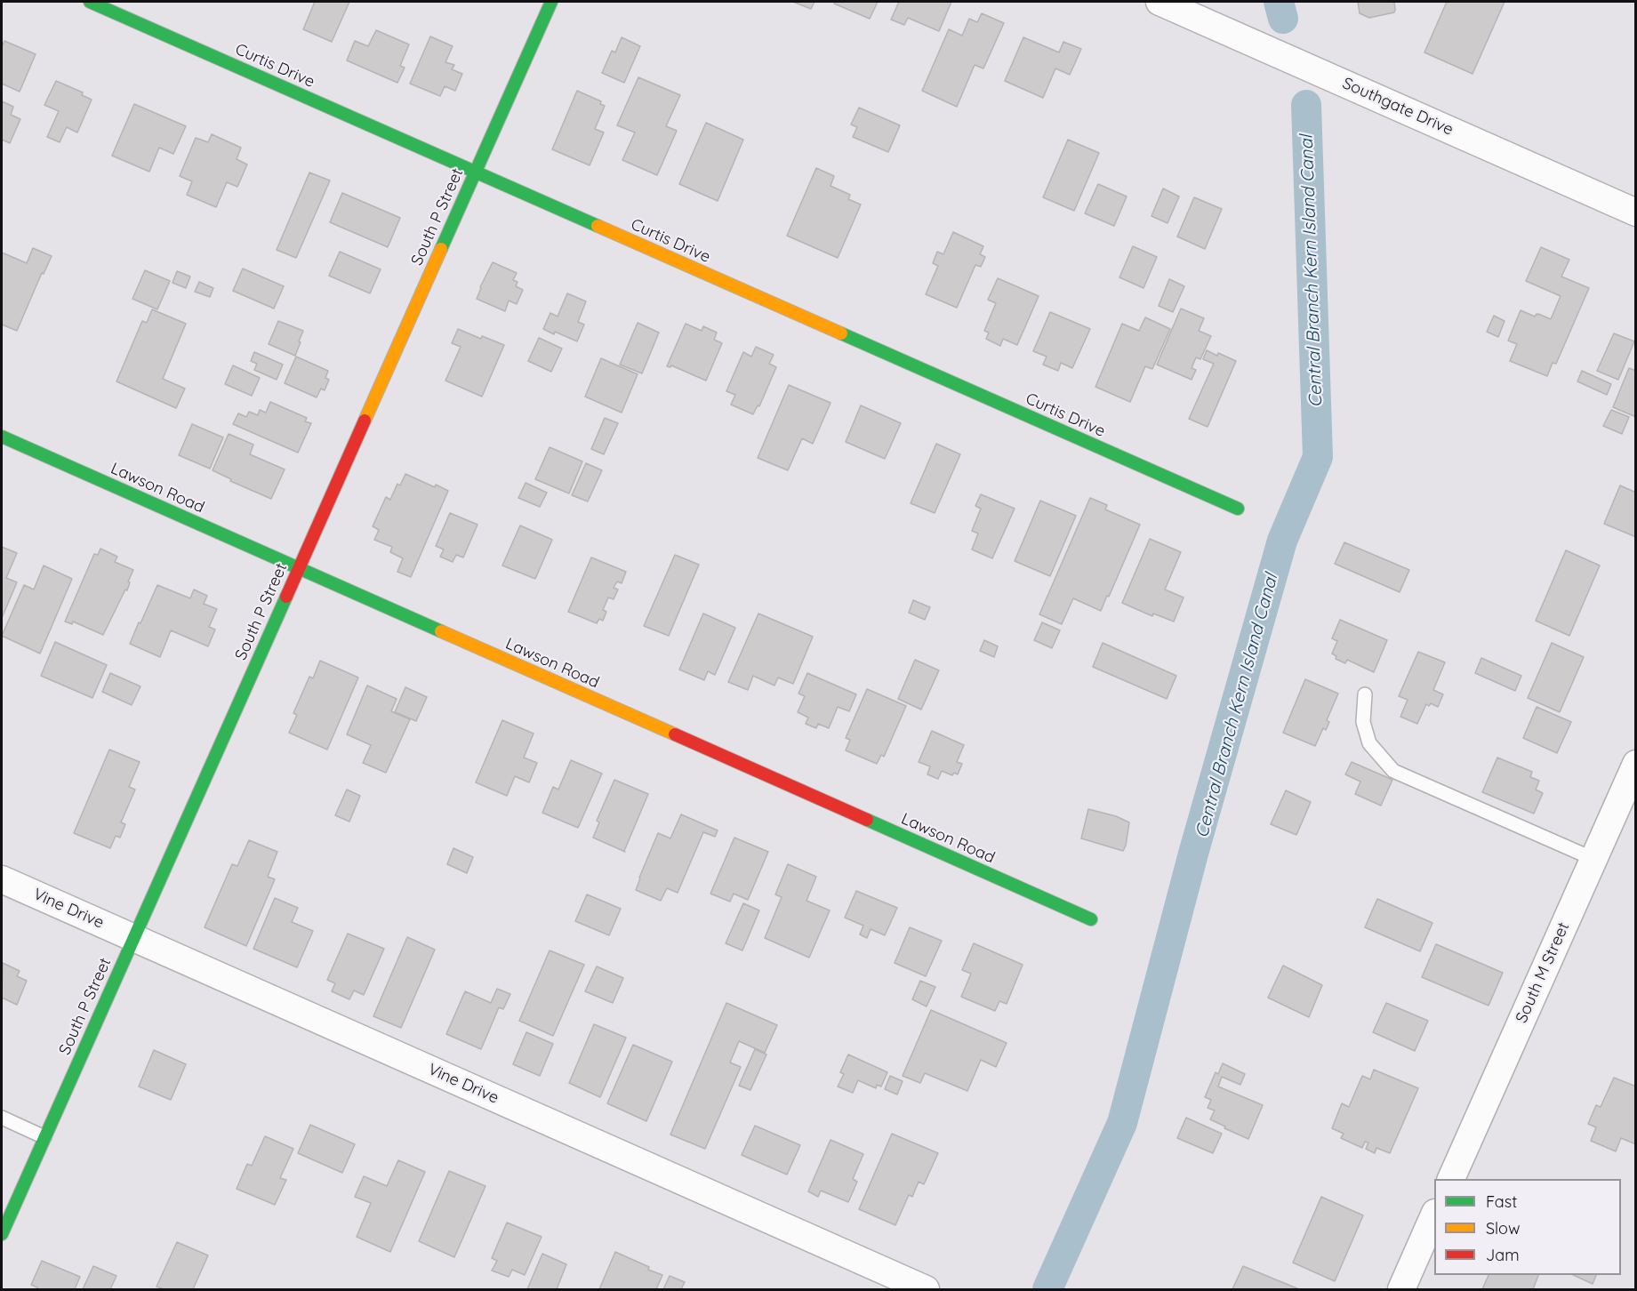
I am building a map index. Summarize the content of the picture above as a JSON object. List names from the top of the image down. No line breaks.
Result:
{"streets":{"street":["Curtis Drive","Southgate Drive","South P Street","Lawson Road","Vine Drive","South M Street"]},"crossings":[["Curtis Drive","South P Street"],["South P Street","Lawson Road"],["South P Street","Vine Drive"]],"water":["Central Branch Kern Island Canal"],"legend":["Fast","Slow","Jam"]}
